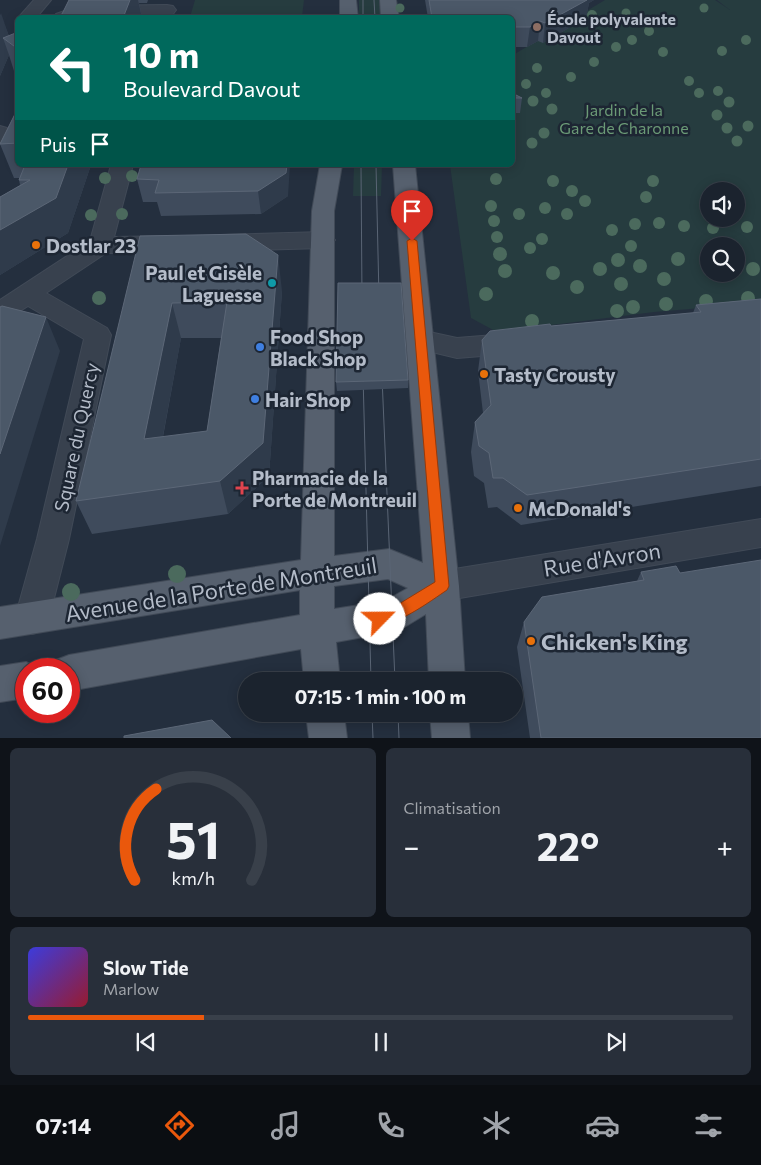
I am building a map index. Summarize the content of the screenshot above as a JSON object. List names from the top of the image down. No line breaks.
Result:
{"streets":{"main road":["Avenue de la Porte de Montreuil"],"street":["Square du Quercy","Rue d'Avron"]},"crossings":[["Square du Quercy","Avenue de la Porte de Montreuil"],["Rue d'Avron","Avenue de la Porte de Montreuil"]],"parks":["Jardin de la Gare de Charonne"],"places":{"other":["École polyvalente Davout","Dostlar 23","Paul et Gisèle Laguesse","Food Shop Black Shop","Tasty Crousty","Hair Shop","McDonald's","Chicken's King"],"health":["Pharmacie de la Porte de Montreuil"]},"page":{"turn":["10 m","Boulevard Davout"],"then":"Puis","limit":"60","trip":"07:15 · 1 min · 100 m","tile":"Climatisation","heat":["−","22°","+"],"song":["Slow Tide","Marlow"],"tabs":"07:14","gauge":["51","km/h"]}}
